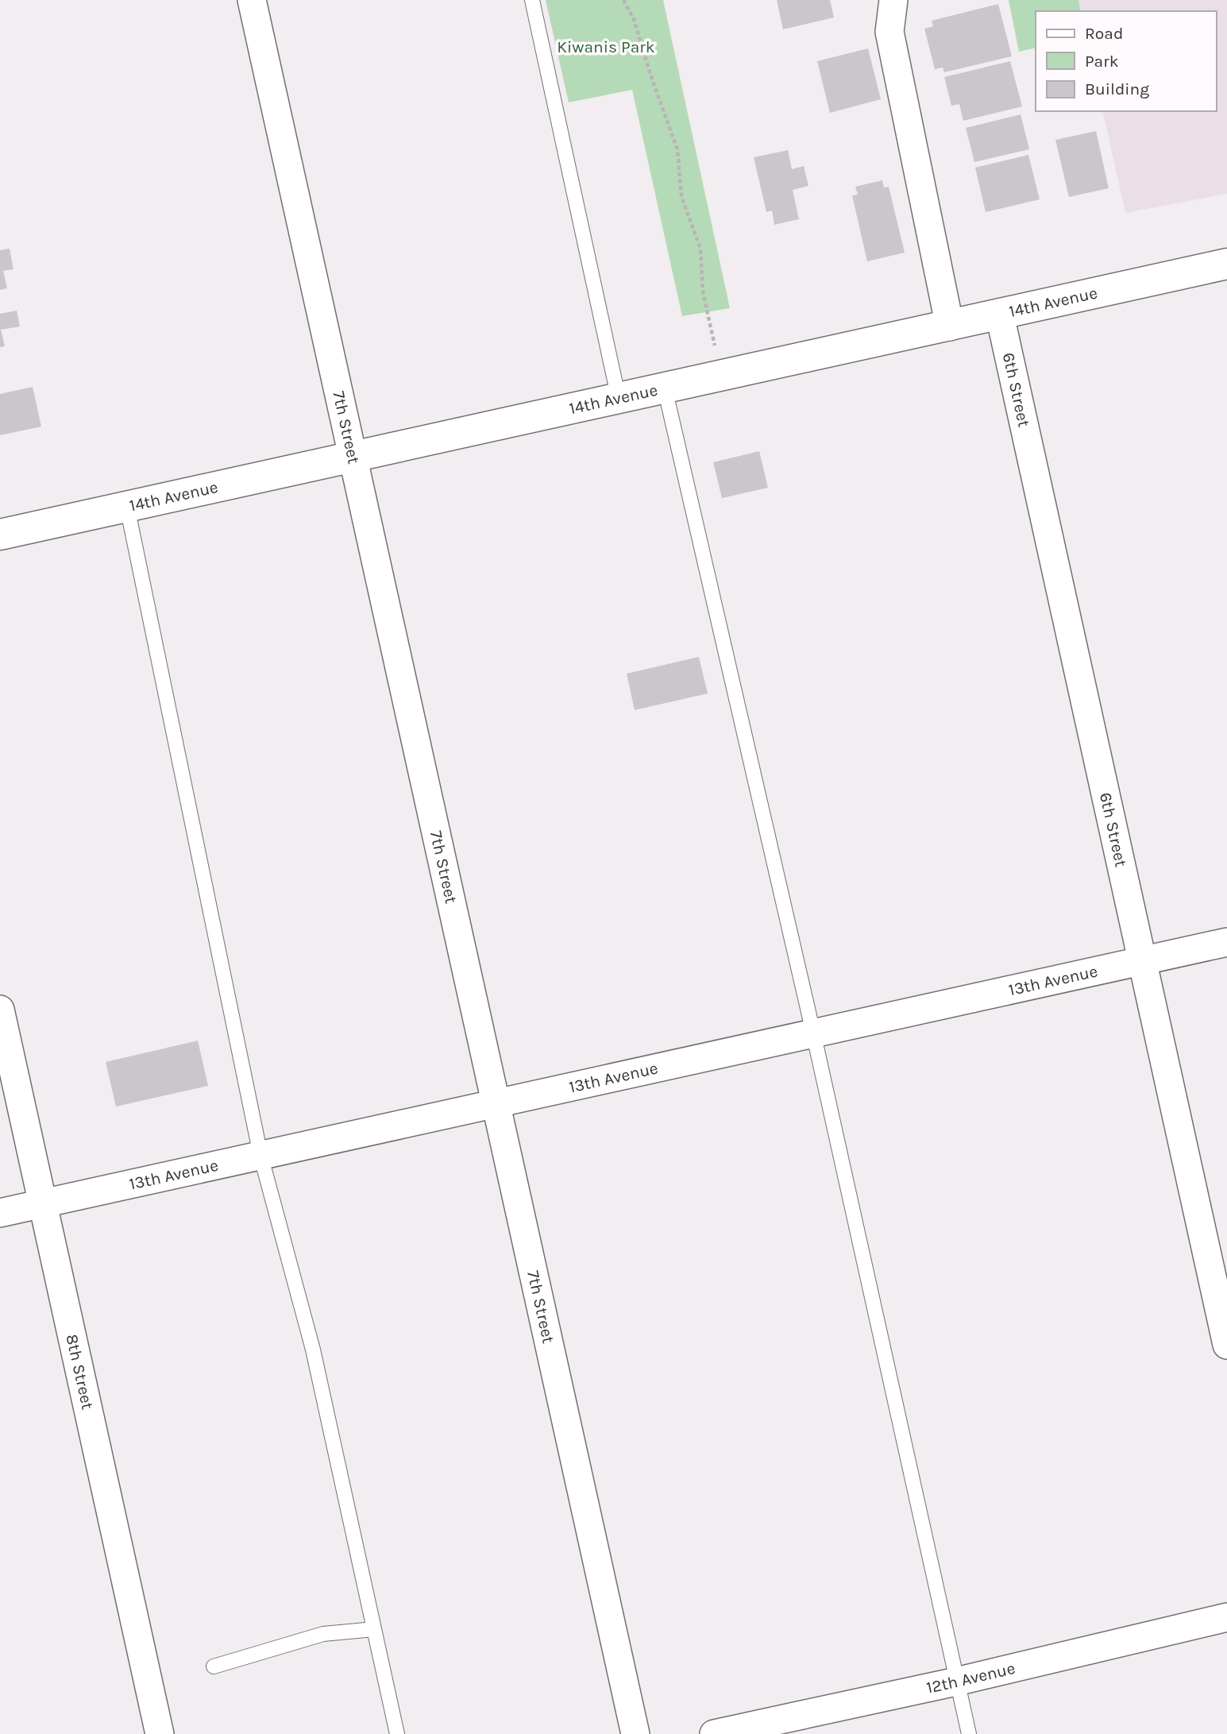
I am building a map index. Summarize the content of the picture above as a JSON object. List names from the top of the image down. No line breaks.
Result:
{"streets":{"street":["14th Avenue","6th Street","7th Street","13th Avenue","8th Street","12th Avenue"]},"crossings":[["14th Avenue","6th Street"],["14th Avenue","7th Street"],["6th Street","13th Avenue"],["7th Street","13th Avenue"],["13th Avenue","8th Street"]],"parks":["Kiwanis Park"],"legend":["Road","Park","Building"]}
